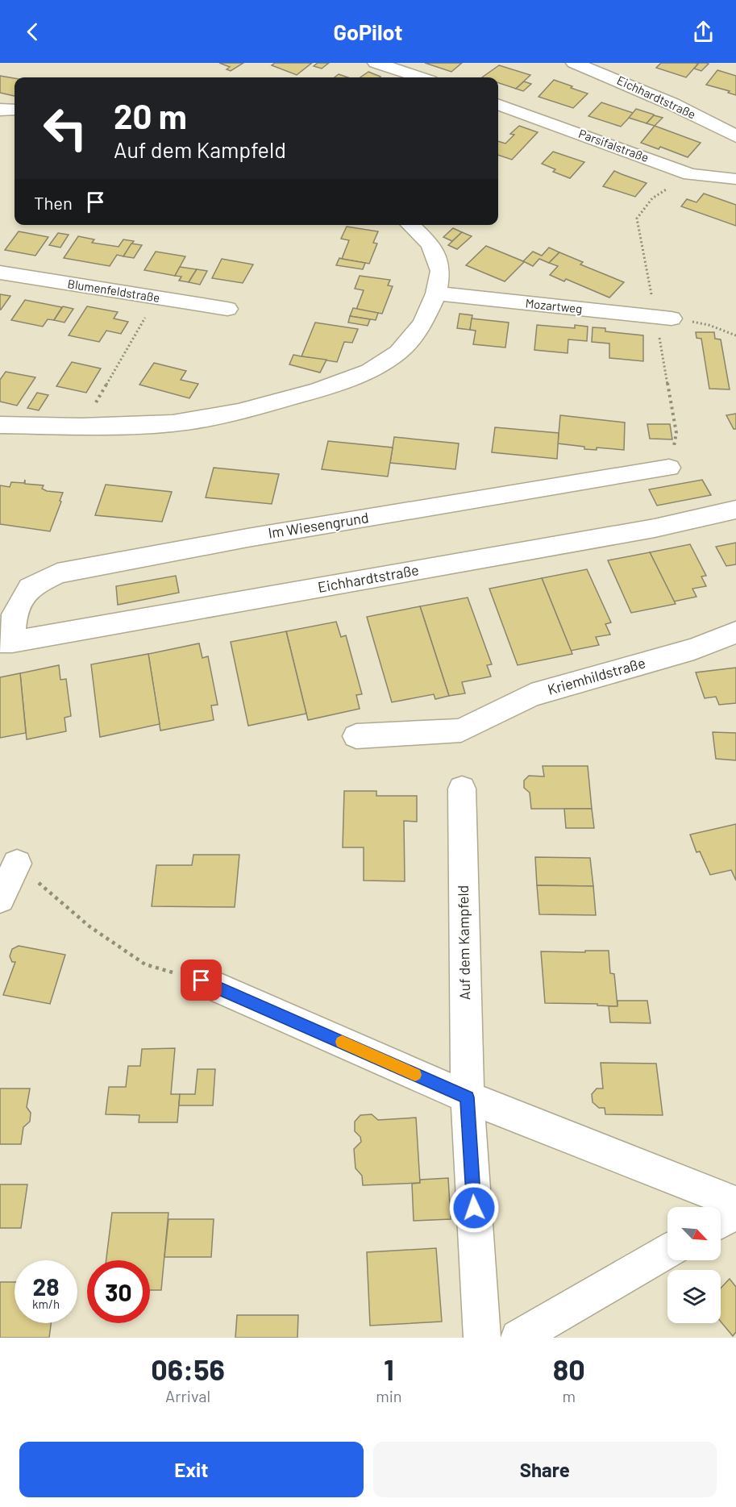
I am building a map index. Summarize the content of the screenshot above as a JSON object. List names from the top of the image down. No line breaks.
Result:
{"streets":{"street":["Eichhardtstraße","Parsifalstraße","Blumenfeldstraße","Mozartweg","Im Wiesengrund","Kriemhildstraße","Auf dem Kampfeld"]},"crossings":[["Eichhardtstraße","Im Wiesengrund"]],"north":"bottom right","page":{"header":"GoPilot","turn":["20 m","Auf dem Kampfeld"],"then":"Then","speed":"28 km/h","limit":"30","eta":["06:56","Arrival","1","min","80","m"],"buttons":["Exit","Share"]}}
